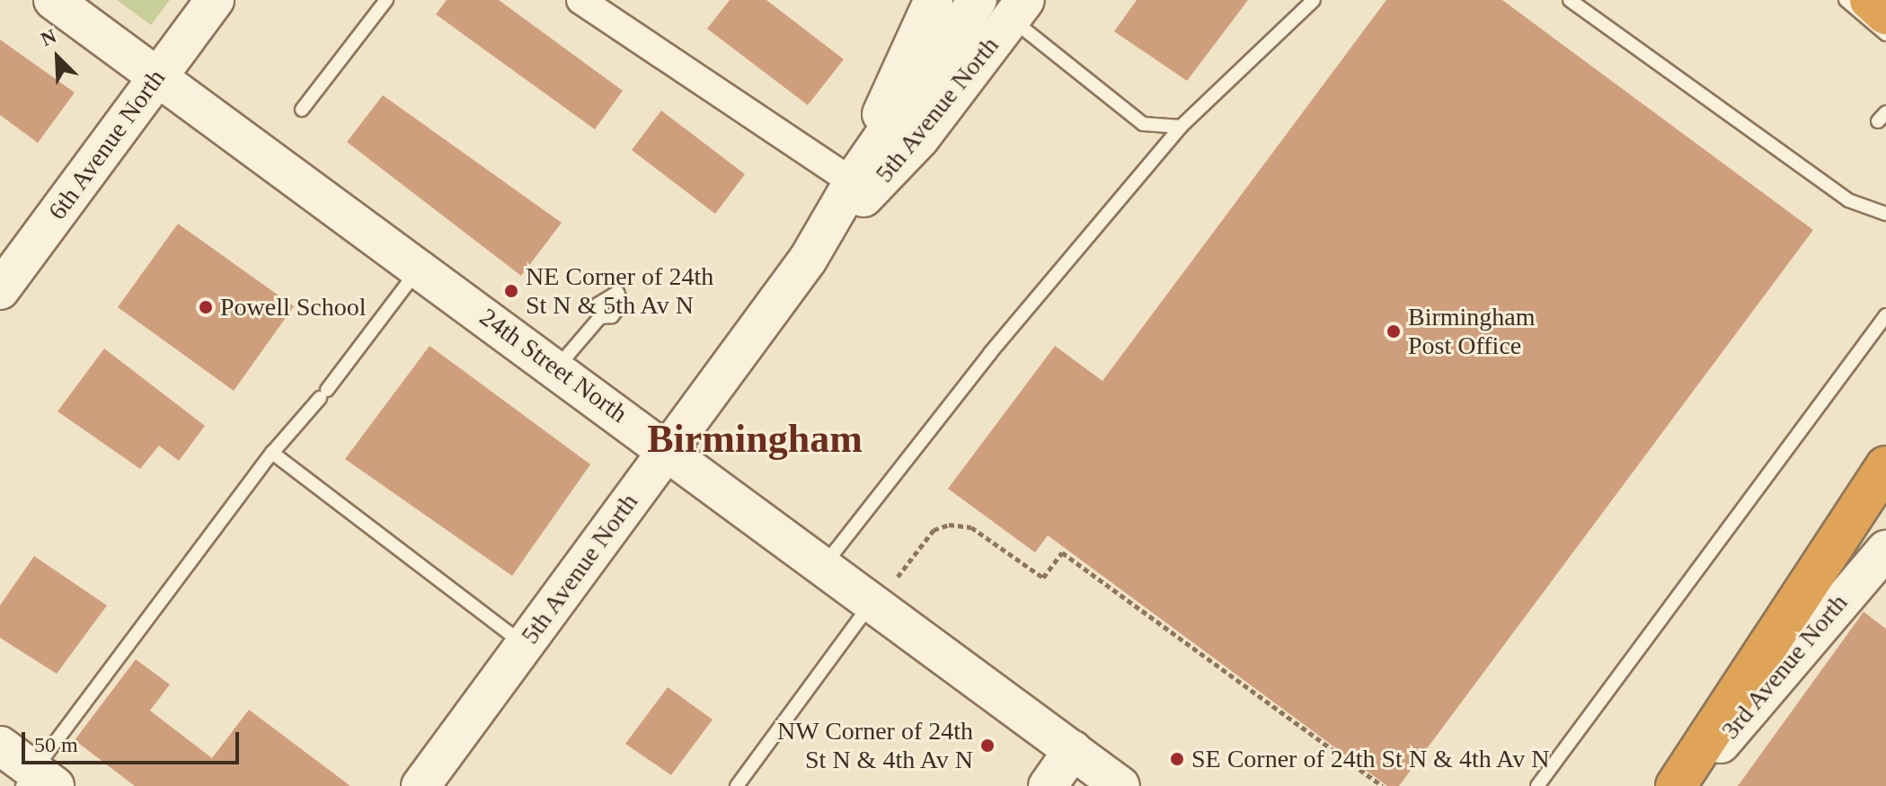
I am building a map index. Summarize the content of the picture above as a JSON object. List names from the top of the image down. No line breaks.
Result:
{"streets":{"main road":["5th Avenue North","6th Avenue North","24th Street North","3rd Avenue North"]},"crossings":[["5th Avenue North","24th Street North"],["6th Avenue North","24th Street North"]],"districts":["Birmingham"],"places":["NE Corner of 24th St N & 5th Av N","Powell School","Birmingham Post Office","NW Corner of 24th St N & 4th Av N","SE Corner of 24th St N & 4th Av N"],"scale_bar":"50 m","north":"top left"}
